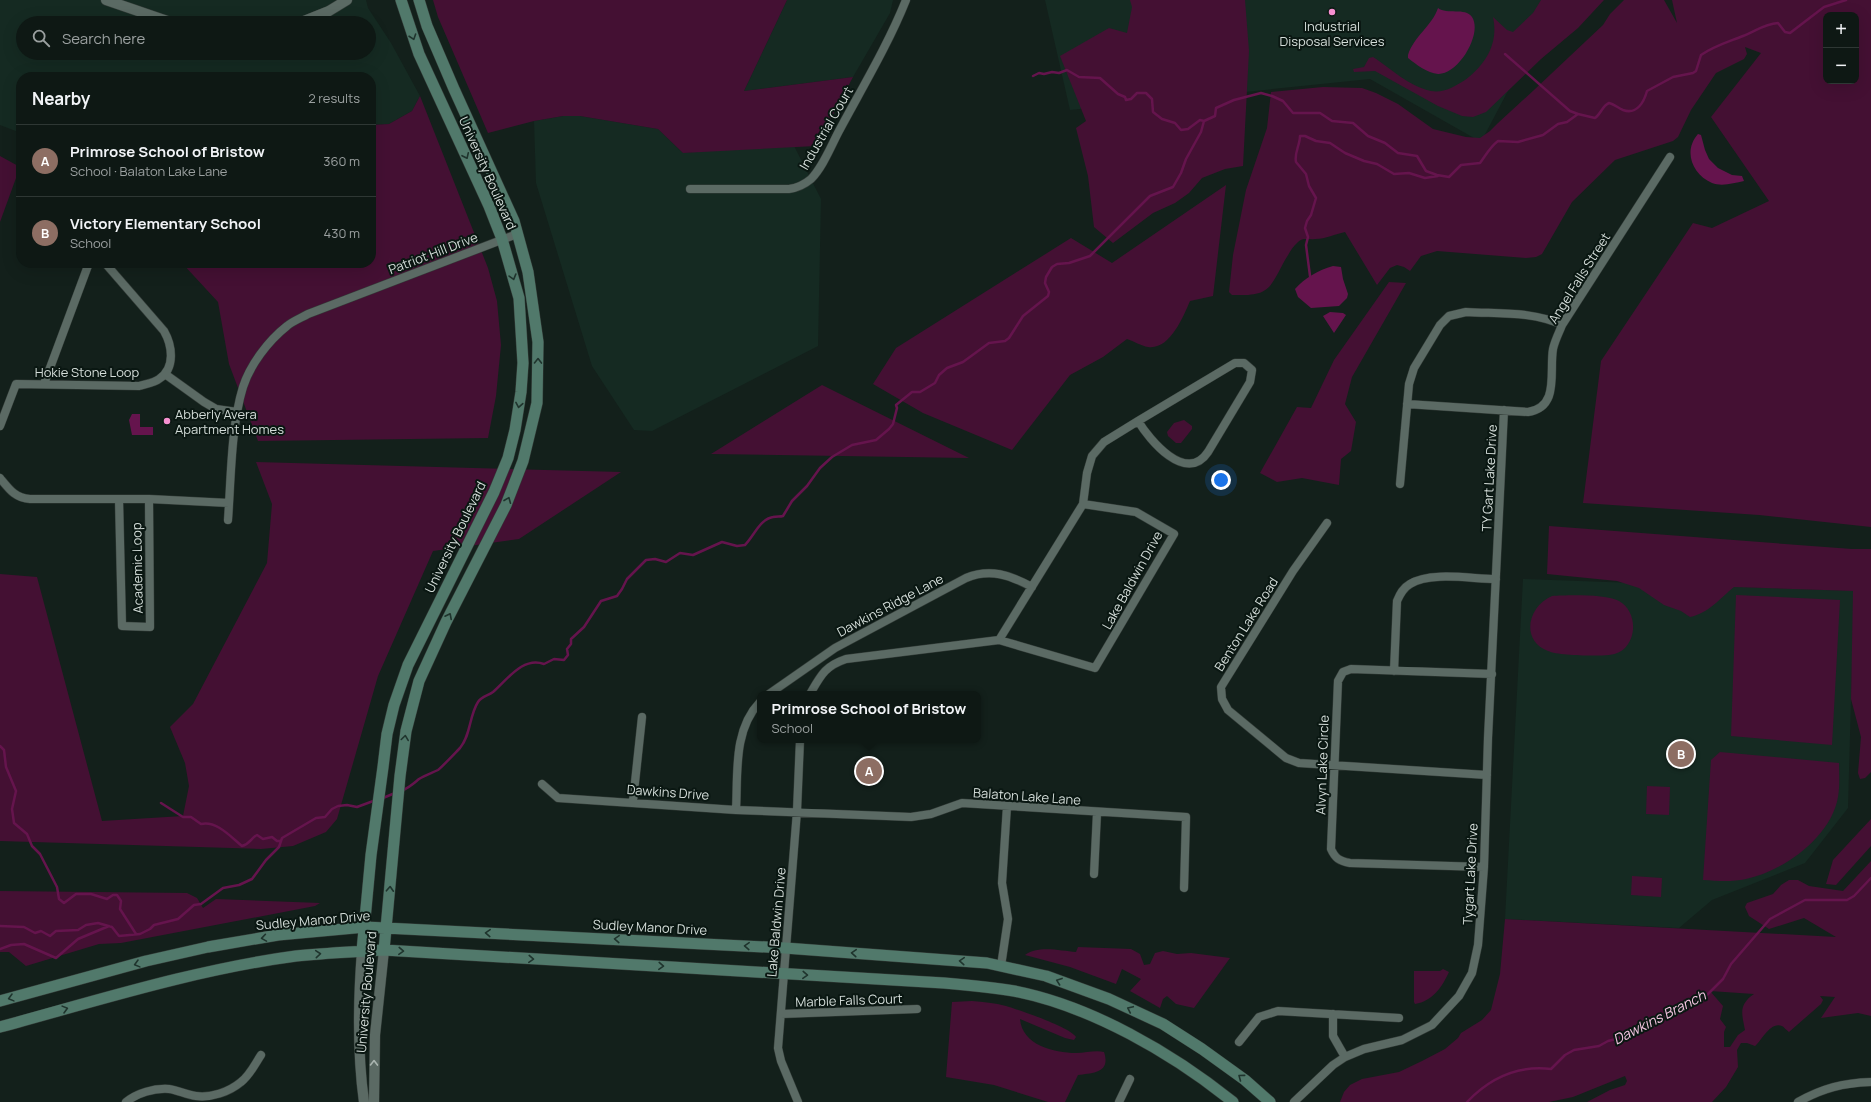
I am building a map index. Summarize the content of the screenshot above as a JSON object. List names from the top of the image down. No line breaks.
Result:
{"streets":{"main road":["University Boulevard","Sudley Manor Drive"],"street":["Industrial Court","Patriot Hill Drive","Angel Falls Street","Hokie Stone Loop","TY Gart Lake Drive","Academic Loop","Lake Baldwin Drive","Dawkins Ridge Lane","Benton Lake Road","Alvyn Lake Circle","Dawkins Drive","Balaton Lake Lane","Tygart Lake Drive","Marble Falls Court"]},"crossings":[["University Boulevard","Patriot Hill Drive"],["University Boulevard","Sudley Manor Drive"],["Angel Falls Street","TY Gart Lake Drive"],["TY Gart Lake Drive","Tygart Lake Drive"],["Lake Baldwin Drive","Dawkins Drive"],["Lake Baldwin Drive","Balaton Lake Lane"],["Lake Baldwin Drive","Sudley Manor Drive"],["Lake Baldwin Drive","Marble Falls Court"],["Benton Lake Road","Alvyn Lake Circle"],["Benton Lake Road","Tygart Lake Drive"],["Alvyn Lake Circle","Tygart Lake Drive"],["Dawkins Drive","Balaton Lake Lane"]],"water":["Dawkins Branch"],"places":["Industrial Disposal Services","Abberly Avera Apartment Homes"],"page":{"map_buttons":["+","−"],"search":"Search here","heading":["Nearby","2 results"],"list":[{"mark":"A","name":"Primrose School of Bristow","note":"School · Balaton Lake Lane","value":"360 m"},{"mark":"B","name":"Victory Elementary School","note":"School","value":"430 m"}],"popup":["Primrose School of Bristow","School"],"pins":["B","A"]}}
